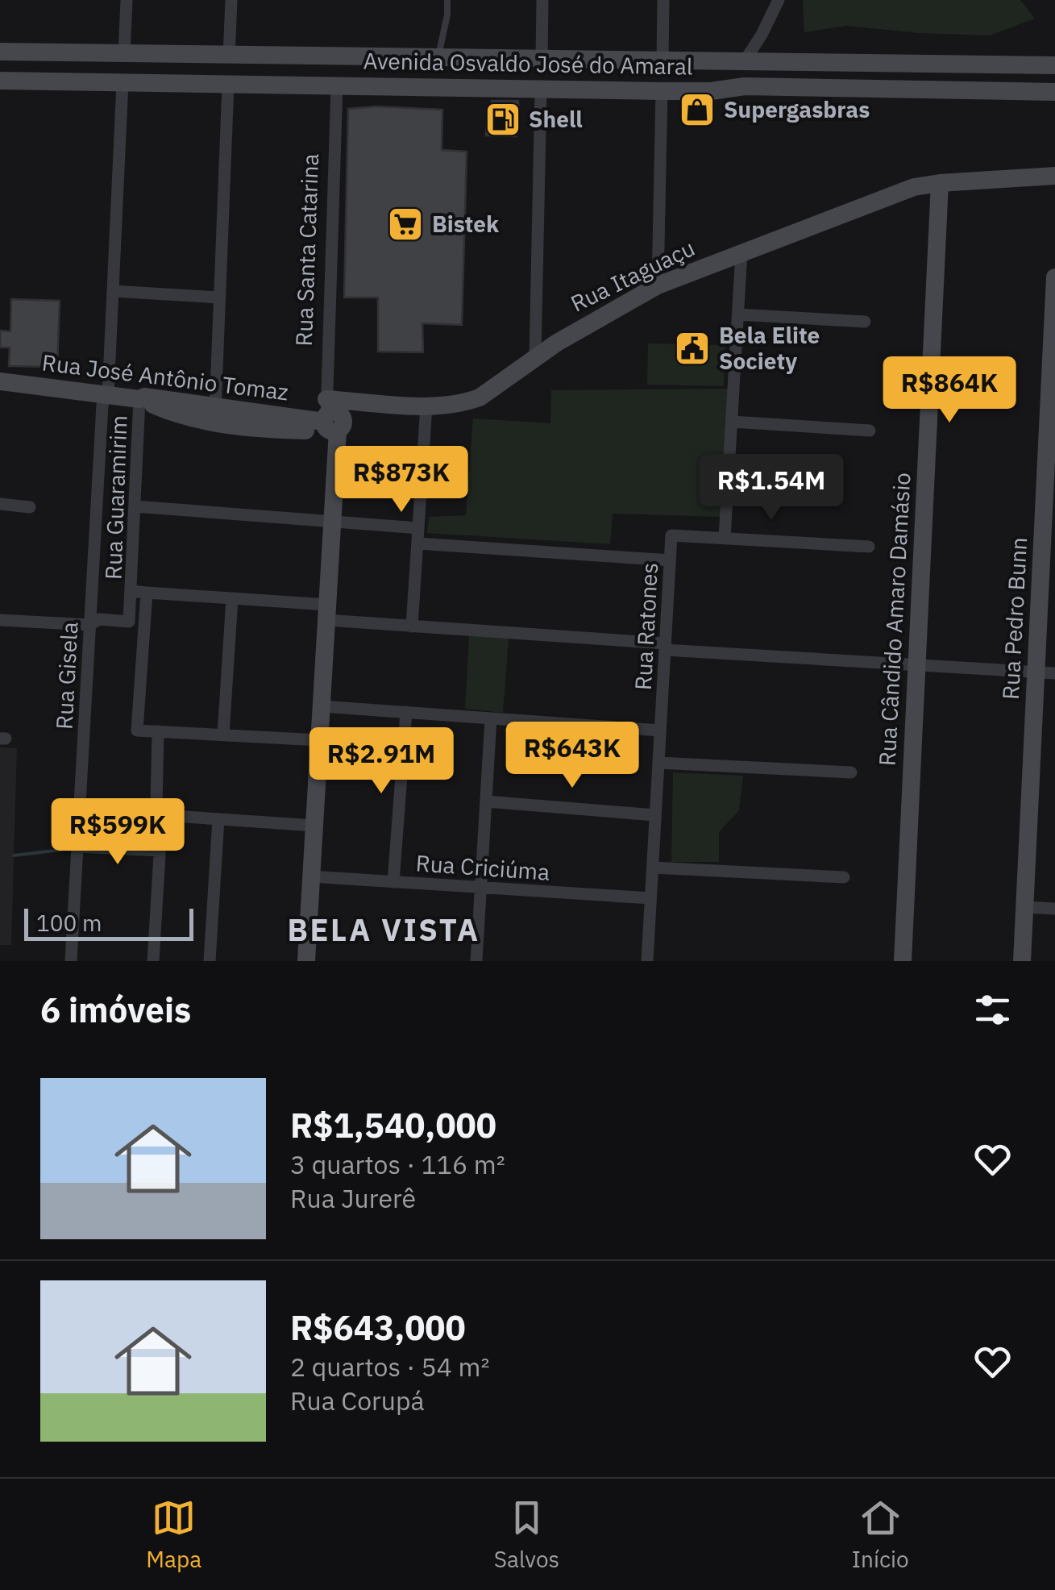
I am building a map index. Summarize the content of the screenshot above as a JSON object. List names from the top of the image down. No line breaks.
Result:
{"streets":{"main road":["Avenida Osvaldo José do Amaral","Rua Santa Catarina","Rua Itaguaçu","Rua José Antônio Tomaz","Rua Pedro Bunn","Rua Cândido Amaro Damásio"],"street":["Rua Guaramirim","Rua Ratones","Rua Gisela","Rua Criciúma"]},"crossings":[["Avenida Osvaldo José do Amaral","Rua Santa Catarina"],["Avenida Osvaldo José do Amaral","Rua Gisela"],["Rua Santa Catarina","Rua Itaguaçu"],["Rua Santa Catarina","Rua José Antônio Tomaz"],["Rua Santa Catarina","Rua Criciúma"],["Rua Itaguaçu","Rua José Antônio Tomaz"],["Rua Itaguaçu","Rua Cândido Amaro Damásio"],["Rua José Antônio Tomaz","Rua Guaramirim"],["Rua José Antônio Tomaz","Rua Gisela"],["Rua Ratones","Rua Criciúma"]],"districts":["BELA VISTA"],"places":{"shop":["Supergasbras"],"fuel station":["Shell"],"supermarket":["Bistek"],"public building":["Bela Elite Society"]},"scale_bar":"100 m","page":{"price":["R$864K","R$873K","R$1.54M","R$643K","R$2.91M","R$599K"],"scale":"100 m","heading":"6 imóveis","list":[{"name":"R$1,540,000","note":"3 quartos · 116 m² · Rua Jurerê"},{"name":"R$643,000","note":"2 quartos · 54 m² · Rua Corupá"}],"tabs":["Mapa","Salvos","Início"]}}
